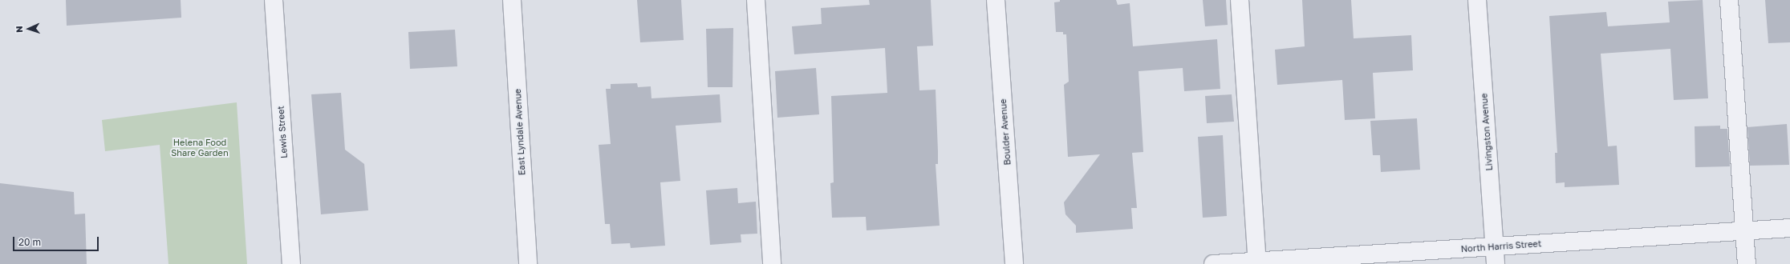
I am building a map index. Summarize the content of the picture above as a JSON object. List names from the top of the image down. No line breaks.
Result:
{"streets":{"street":["Lewis Street","East Lyndale Avenue","Boulder Avenue","Livingston Avenue","North Harris Street"]},"crossings":[["Livingston Avenue","North Harris Street"]],"parks":["Helena Food Share Garden"],"scale_bar":"20 m","north":"left"}
